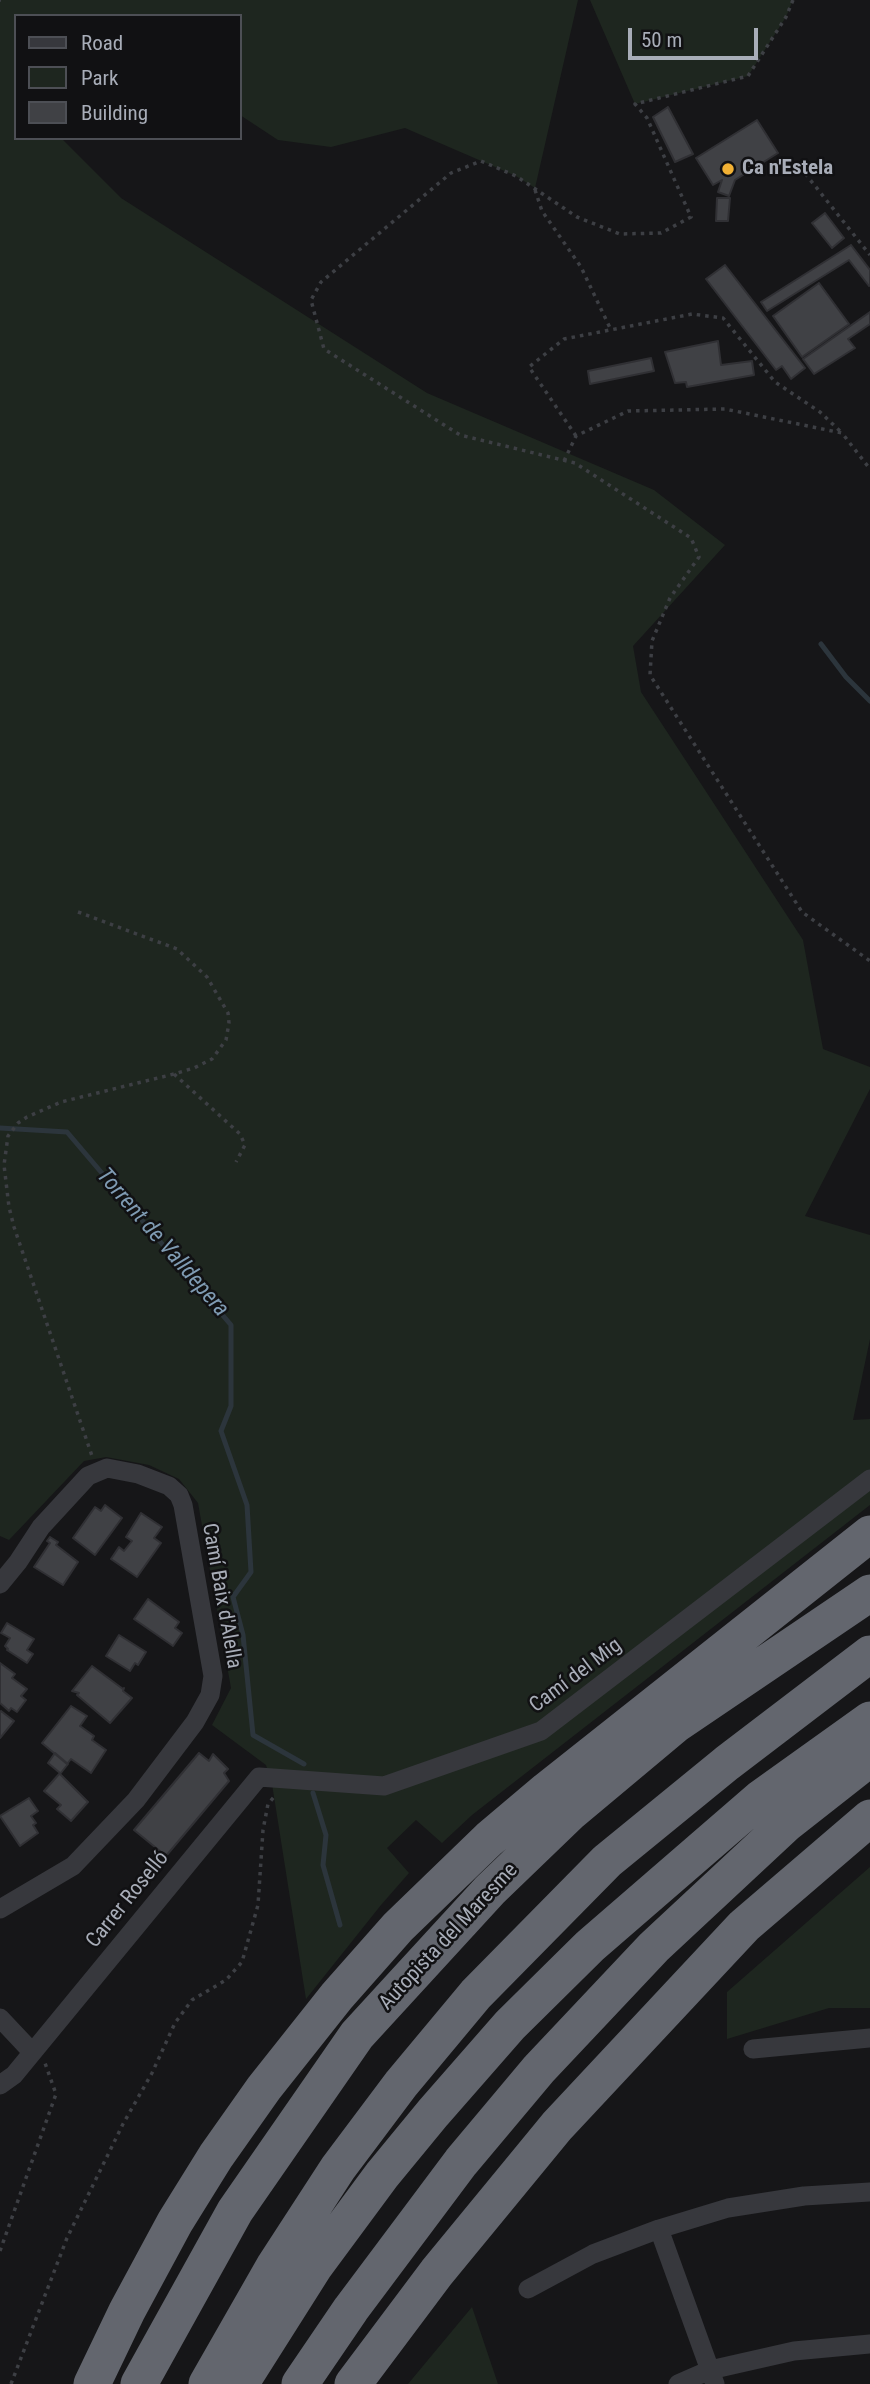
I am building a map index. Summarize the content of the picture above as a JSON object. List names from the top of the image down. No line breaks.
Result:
{"streets":{"highway":["Autopista del Maresme"],"street":["Camí Baix d'Alella","Camí del Mig","Carrer Roselló"]},"crossings":[["Camí del Mig","Carrer Roselló"]],"water":["Torrent de Valldepera"],"places":["Ca n'Estela"],"legend":["Road","Park","Building"],"scale_bar":"50 m"}
